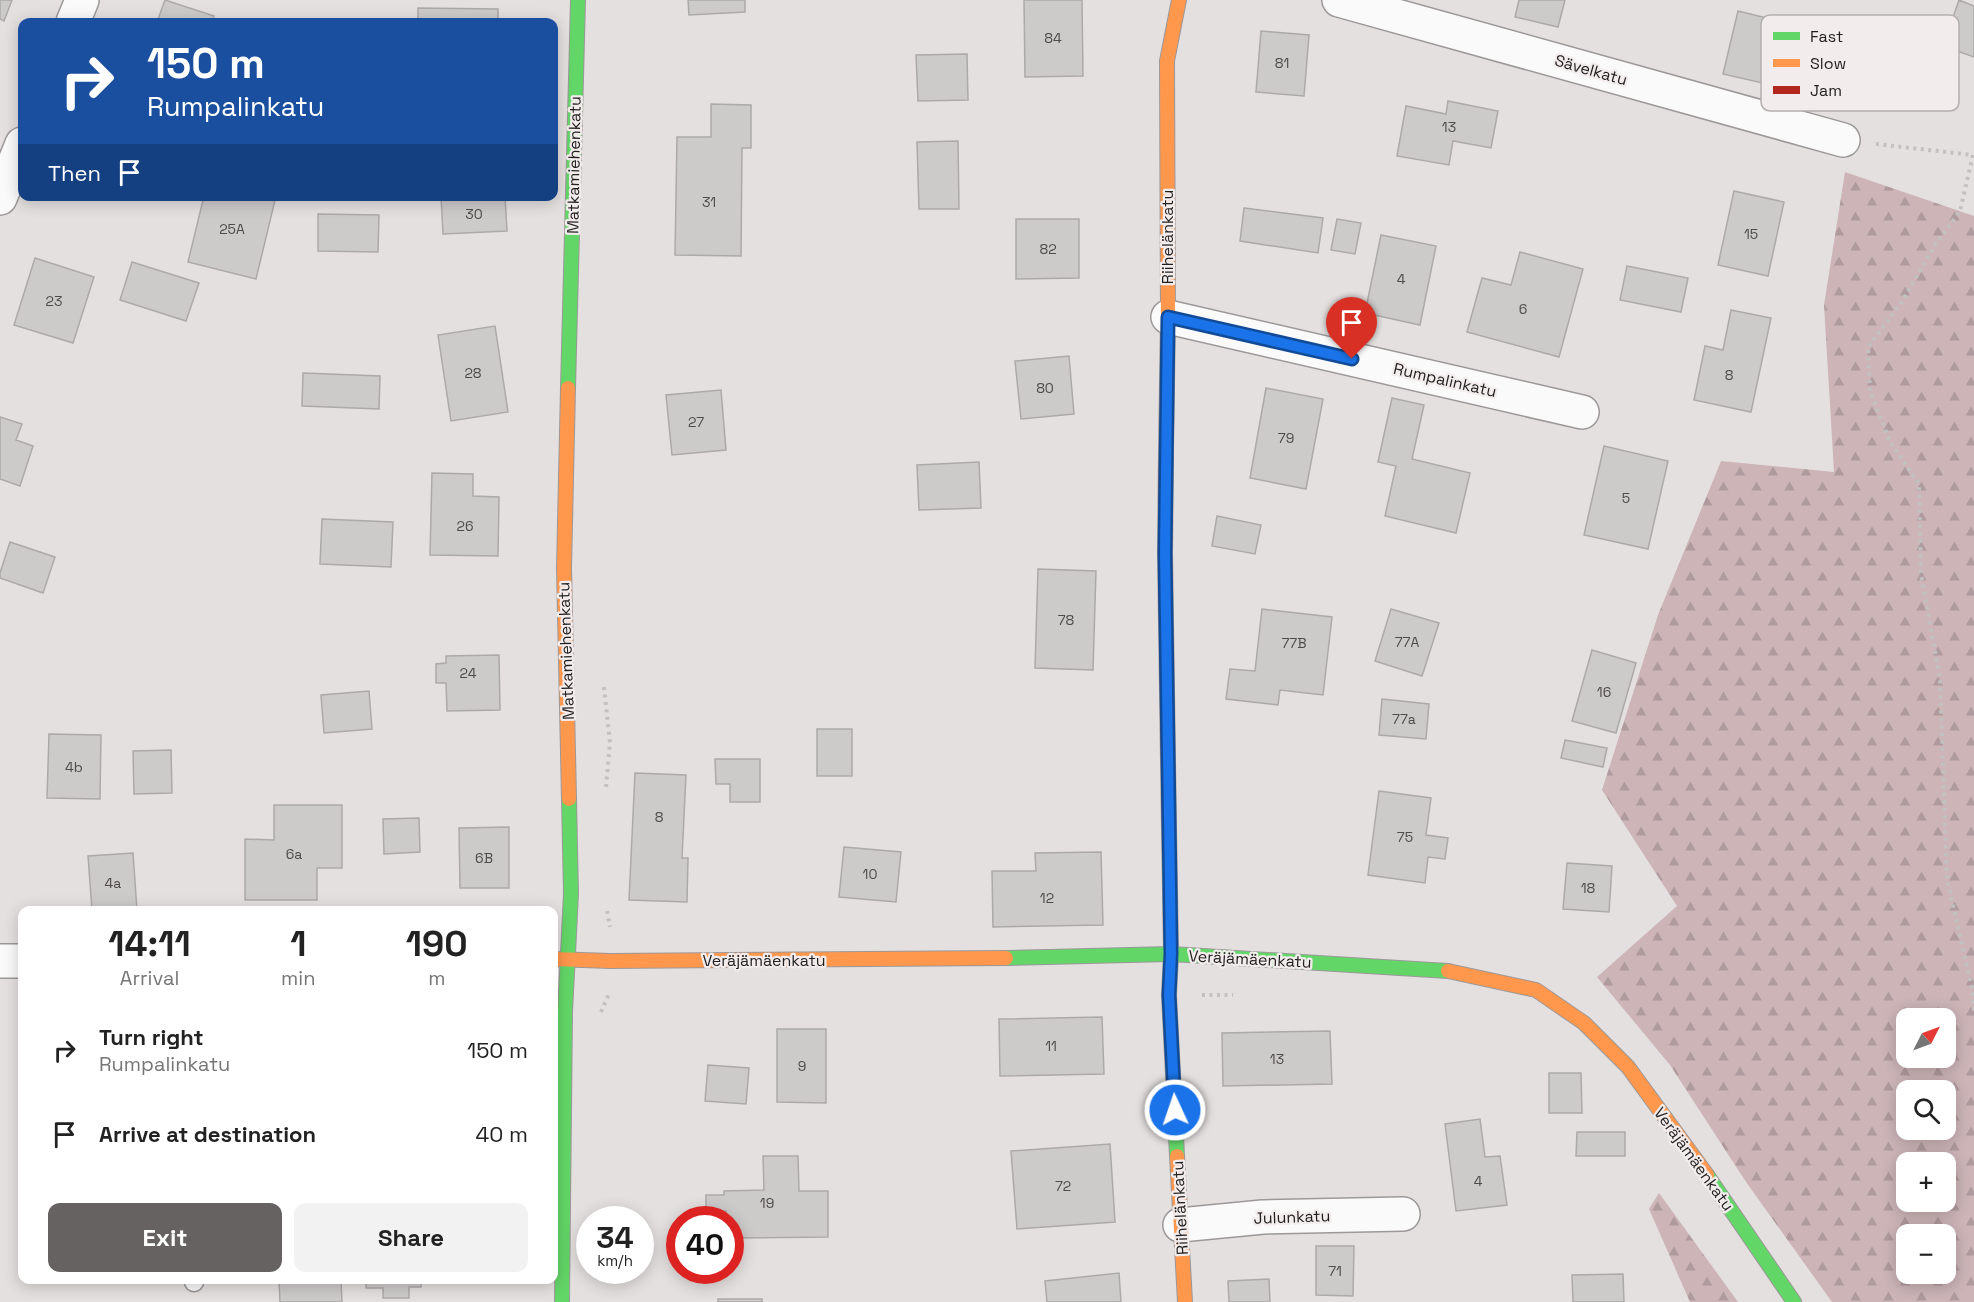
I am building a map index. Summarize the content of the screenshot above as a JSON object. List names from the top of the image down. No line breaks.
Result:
{"streets":{"street":["Sävelkatu","Matkamiehenkatu","Riihelänkatu","Rumpalinkatu","Veräjämäenkatu","Julunkatu"]},"crossings":[["Matkamiehenkatu","Veräjämäenkatu"],["Riihelänkatu","Rumpalinkatu"],["Riihelänkatu","Veräjämäenkatu"],["Riihelänkatu","Julunkatu"]],"house_numbers":["84","81","13","31","30","25A","15","82","4","23","6","28","8","80","27","79","5","26","78","77A","77B","24","16","77a","4b","8","75","6a","6B","10","4a","18","12","11","13","9","4","72","19","71"],"legend":["Fast","Slow","Jam"],"north":"top right","page":{"turn":["150 m","Rumpalinkatu"],"then":"Then","eta":["14:11","Arrival","1","min","190","m"],"map_buttons":["+","−"],"list":[{"name":"Turn right","note":"Rumpalinkatu","value":"150 m"},{"name":"Arrive at destination","value":"40 m"}],"buttons":["Exit","Share"],"speed":"34 km/h","limit":"40"}}
